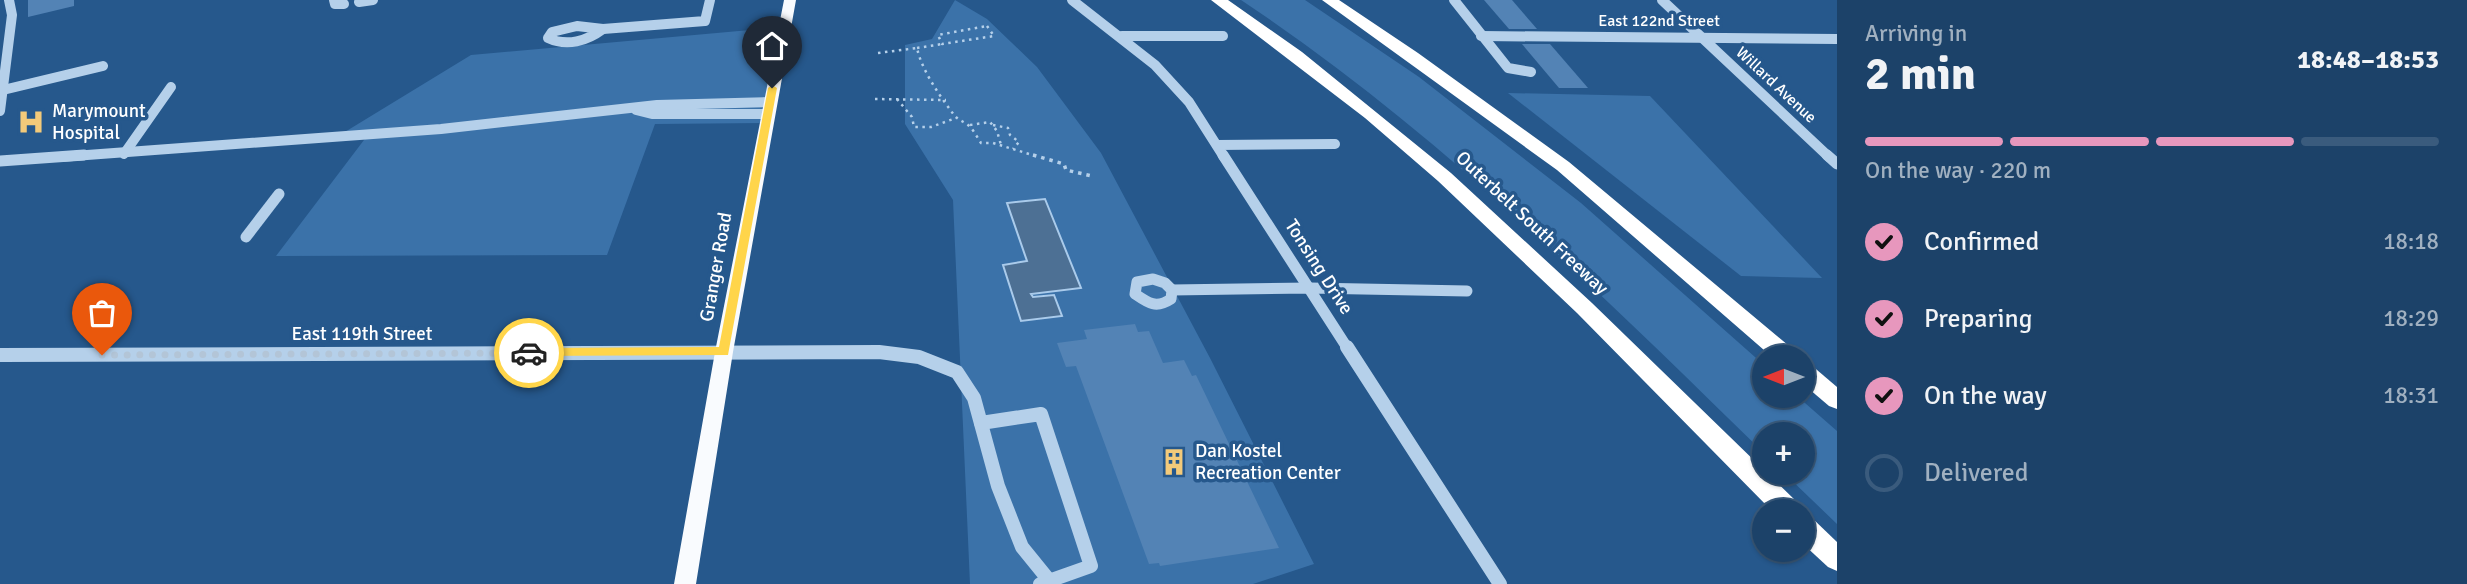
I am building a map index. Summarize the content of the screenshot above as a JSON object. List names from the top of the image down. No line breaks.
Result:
{"streets":{"highway":["Outerbelt South Freeway"],"main road":["Granger Road"],"street":["East 122nd Street","Willard Avenue","Tonsing Drive","East 119th Street"]},"crossings":[["East 122nd Street","Willard Avenue"],["Granger Road","East 119th Street"]],"places":{"hospital":["Marymount Hospital"],"building":["Dan Kostel Recreation Center"]},"north":"left","page":{"heading":["2 min","Arriving in","18:48–18:53"],"bar":"On the way · 220 m","list":[["Confirmed","18:18"],["Preparing","18:29"],["On the way","18:31"],"Delivered"],"map_buttons":["+","−"]}}
